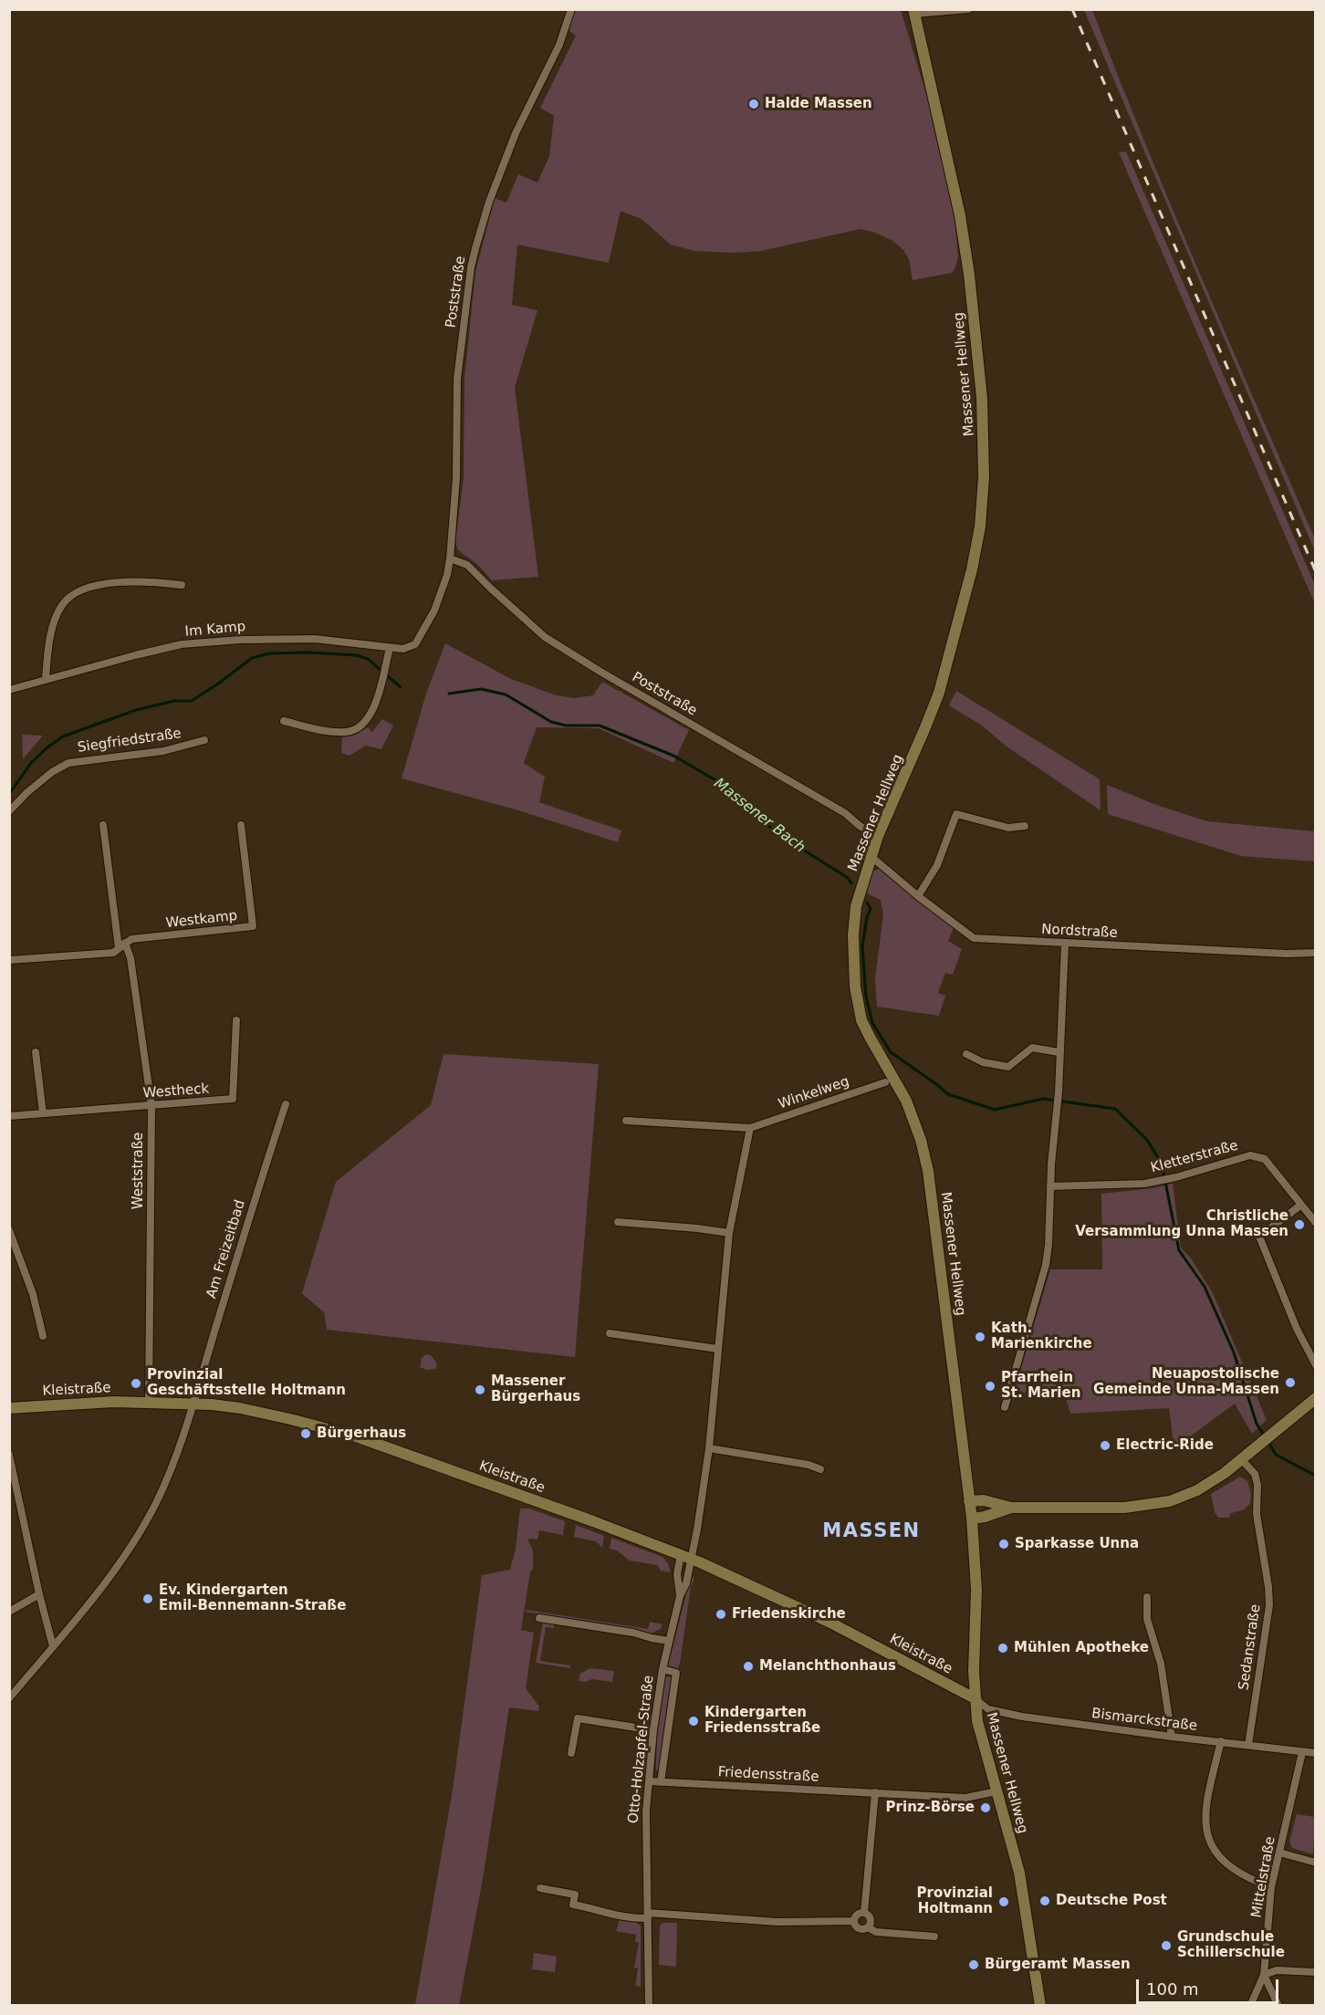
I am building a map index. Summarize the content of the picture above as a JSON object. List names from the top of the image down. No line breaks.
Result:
{"streets":{"main road":["Massener Hellweg","Kleistraße"],"street":["Poststraße","Im Kamp","Siegfriedstraße","Westkamp","Nordstraße","Westheck","Winkelweg","Kletterstraße","Weststraße","Am Freizeitbad","Sedanstraße","Bismarckstraße","Otto-Holzapfel-Straße","Friedensstraße","Mittelstraße"]},"crossings":[["Poststraße","Massener Hellweg"],["Poststraße","Im Kamp"],["Massener Hellweg","Nordstraße"],["Massener Hellweg","Kleistraße"],["Massener Hellweg","Bismarckstraße"],["Massener Hellweg","Friedensstraße"],["Westkamp","Weststraße"],["Westheck","Weststraße"],["Weststraße","Kleistraße"],["Am Freizeitbad","Kleistraße"],["Kleistraße","Bismarckstraße"],["Kleistraße","Otto-Holzapfel-Straße"],["Sedanstraße","Bismarckstraße"],["Bismarckstraße","Mittelstraße"],["Otto-Holzapfel-Straße","Friedensstraße"]],"districts":["MASSEN"],"water":["Massener Bach"],"places":["Halde Massen","Christliche Versammlung Unna Massen","Kath. Marienkirche","Neuapostolische Gemeinde Unna-Massen","Provinzial Geschäftsstelle Holtmann","Pfarrhein St. Marien","Massener Bürgerhaus","Bürgerhaus","Electric-Ride","Sparkasse Unna","Ev. Kindergarten Emil-Bennemann-Straße","Friedenskirche","Mühlen Apotheke","Melanchthonhaus","Kindergarten Friedensstraße","Prinz-Börse","Deutsche Post","Provinzial Holtmann","Grundschule Schillerschule","Bürgeramt Massen"],"scale_bar":"100 m"}
